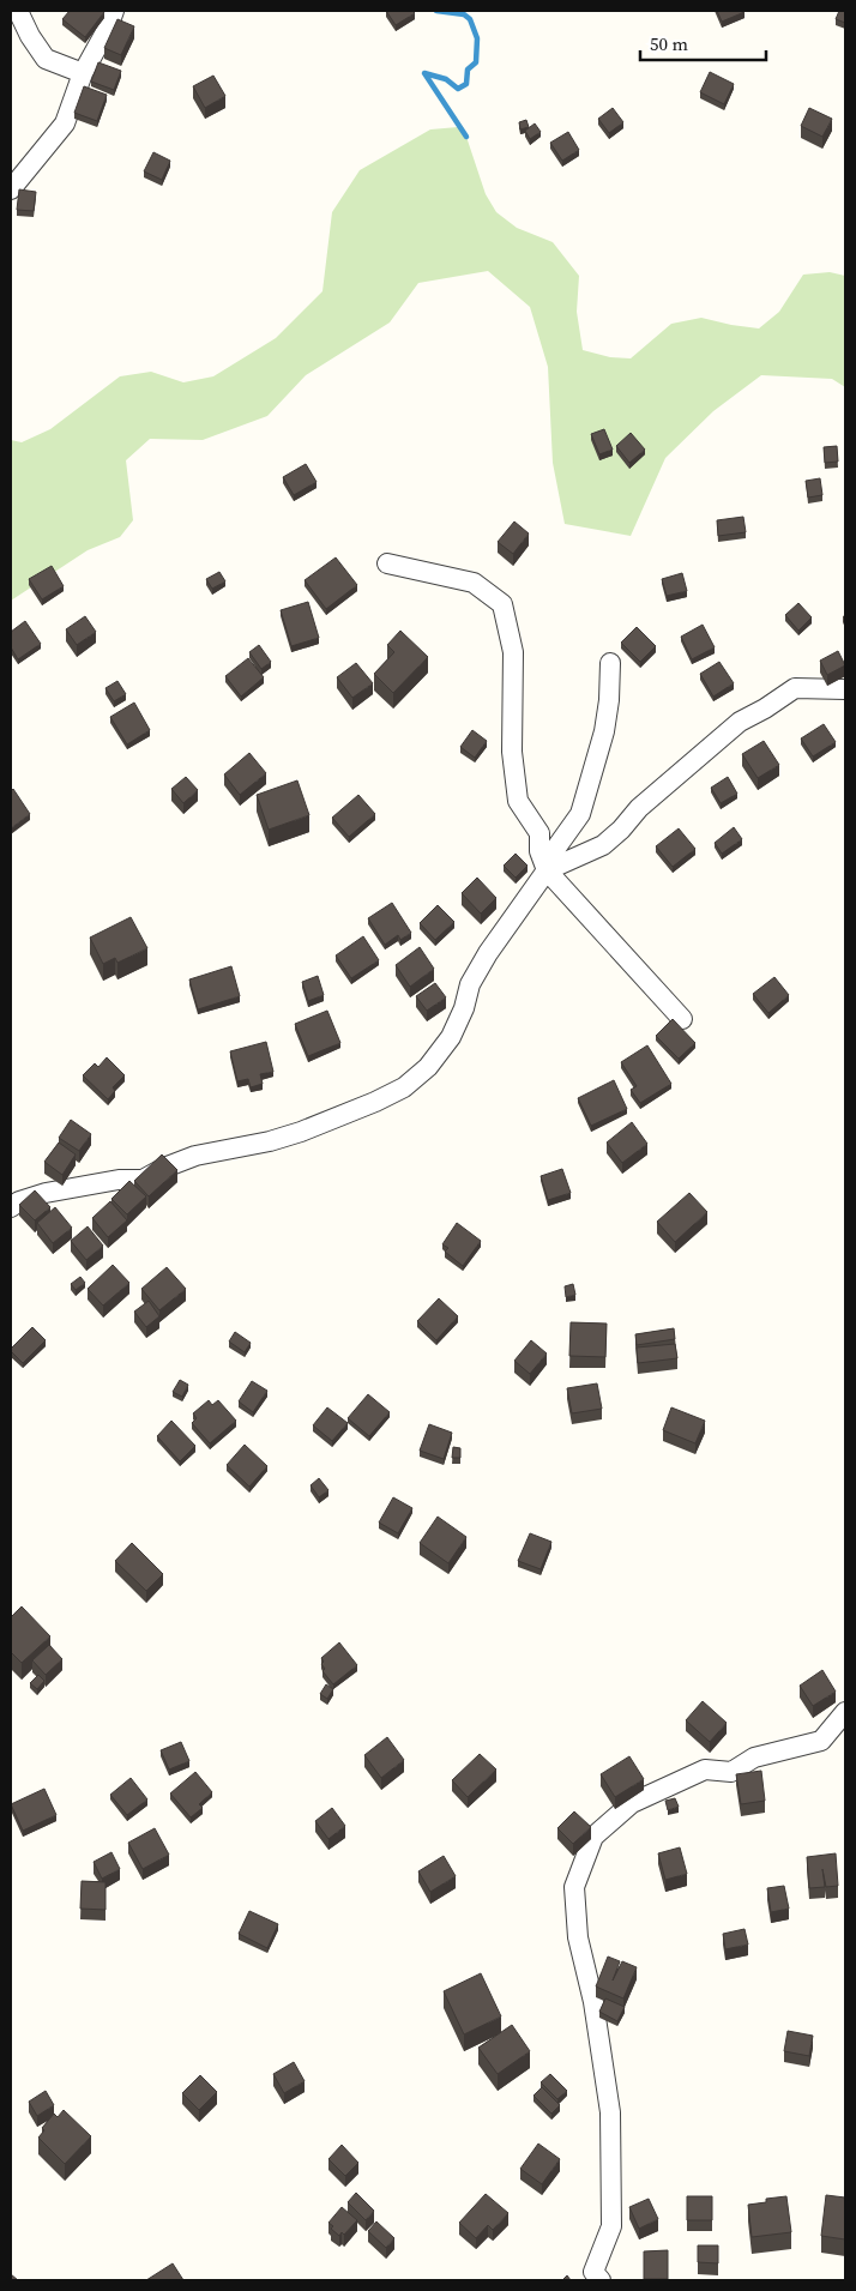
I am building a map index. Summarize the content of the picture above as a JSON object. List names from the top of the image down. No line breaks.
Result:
{"scale_bar":"50 m"}
